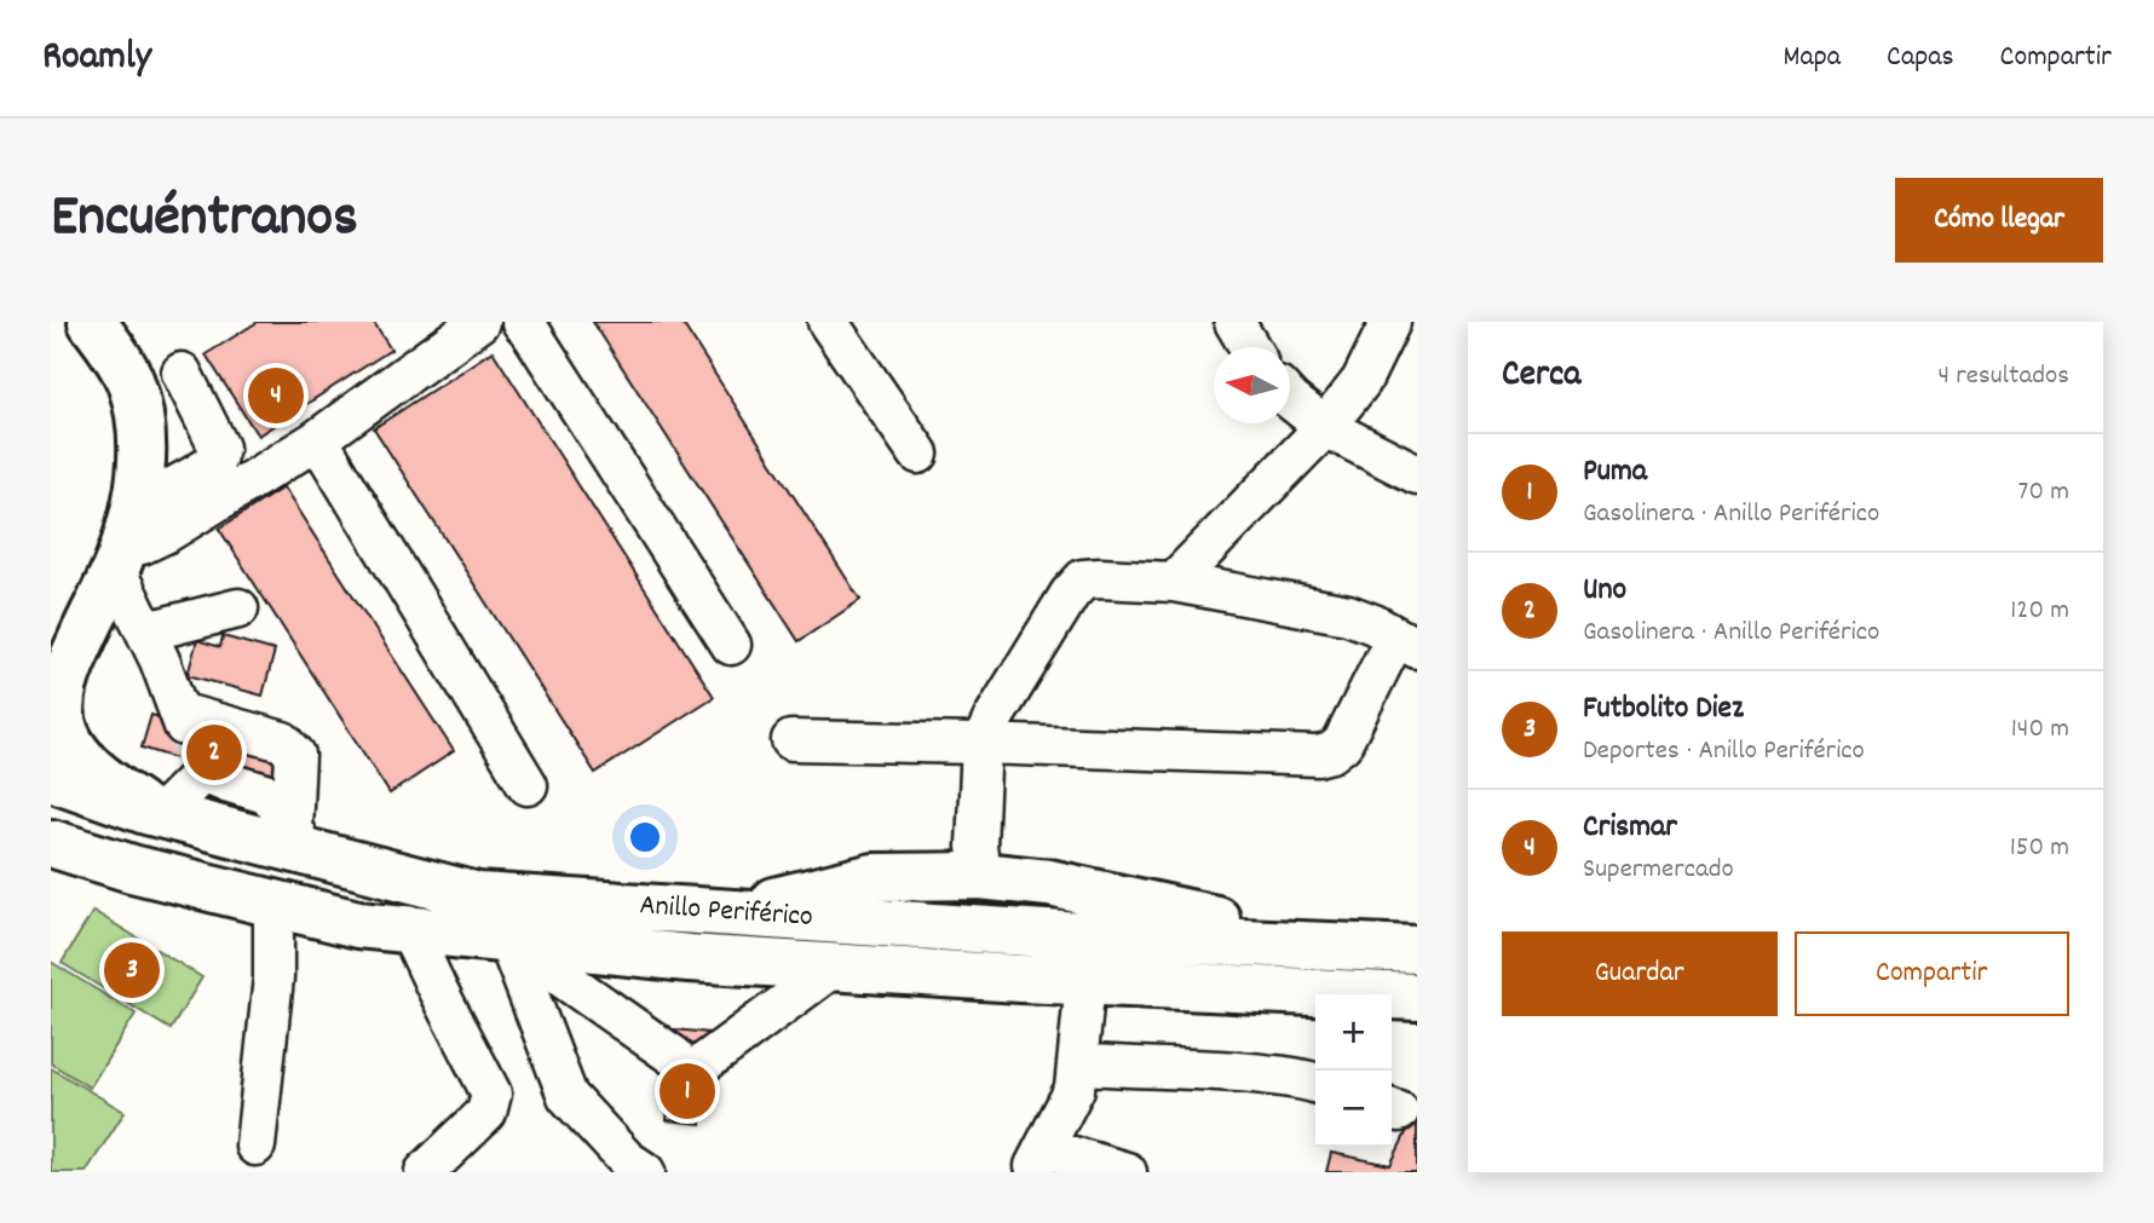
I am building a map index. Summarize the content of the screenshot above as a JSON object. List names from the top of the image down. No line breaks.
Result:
{"streets":{"main road":["Anillo Periférico"]},"north":"left","page":{"header":"Roamly","nav":["Mapa","Capas","Compartir"],"title":"Encuéntranos","buttons":["Cómo llegar",["Guardar","Compartir"]],"heading":["Cerca","4 resultados"],"pins":["4","2","3","1"],"list":[{"mark":"1","name":"Puma","note":"Gasolinera · Anillo Periférico","value":"70 m"},{"mark":"2","name":"Uno","note":"Gasolinera · Anillo Periférico","value":"120 m"},{"mark":"3","name":"Futbolito Diez","note":"Deportes · Anillo Periférico","value":"140 m"},{"mark":"4","name":"Crismar","note":"Supermercado","value":"150 m"}],"map_buttons":["+","−"]}}
